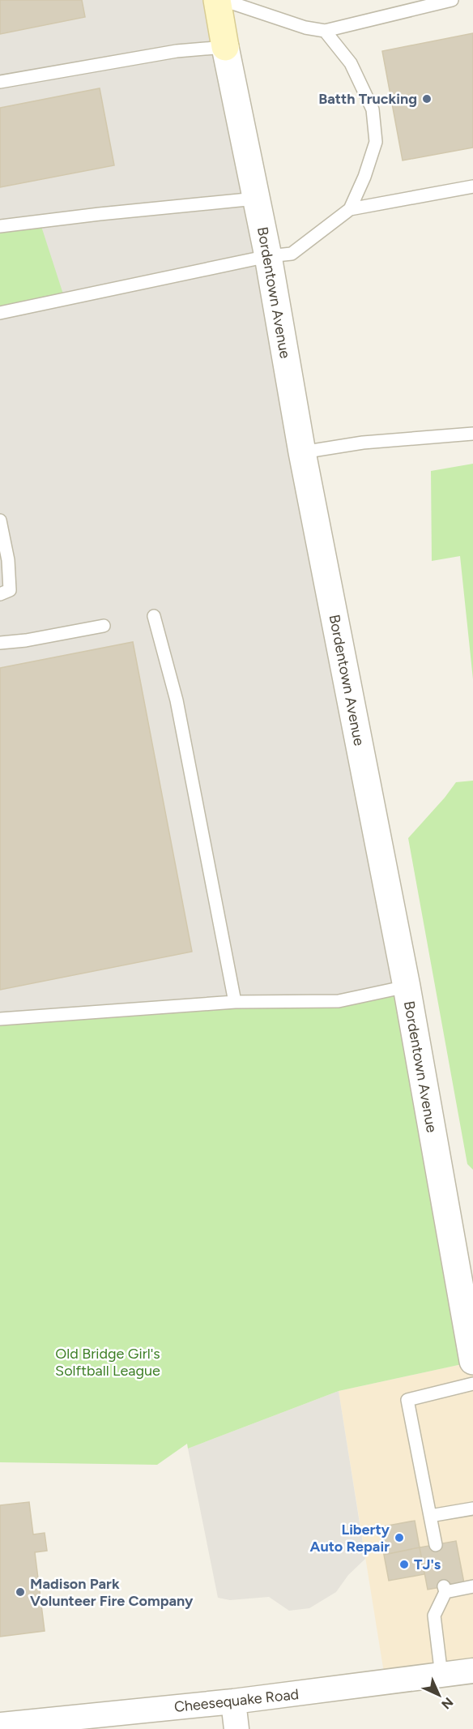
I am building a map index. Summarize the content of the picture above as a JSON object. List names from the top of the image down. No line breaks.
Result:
{"streets":{"main road":["Bordentown Avenue"],"street":["Cheesequake Road"]},"parks":["Old Bridge Girl's Solftball League"],"places":["Batth Trucking","Liberty Auto Repair","TJ's","Madison Park Volunteer Fire Company"],"north":"bottom right"}
